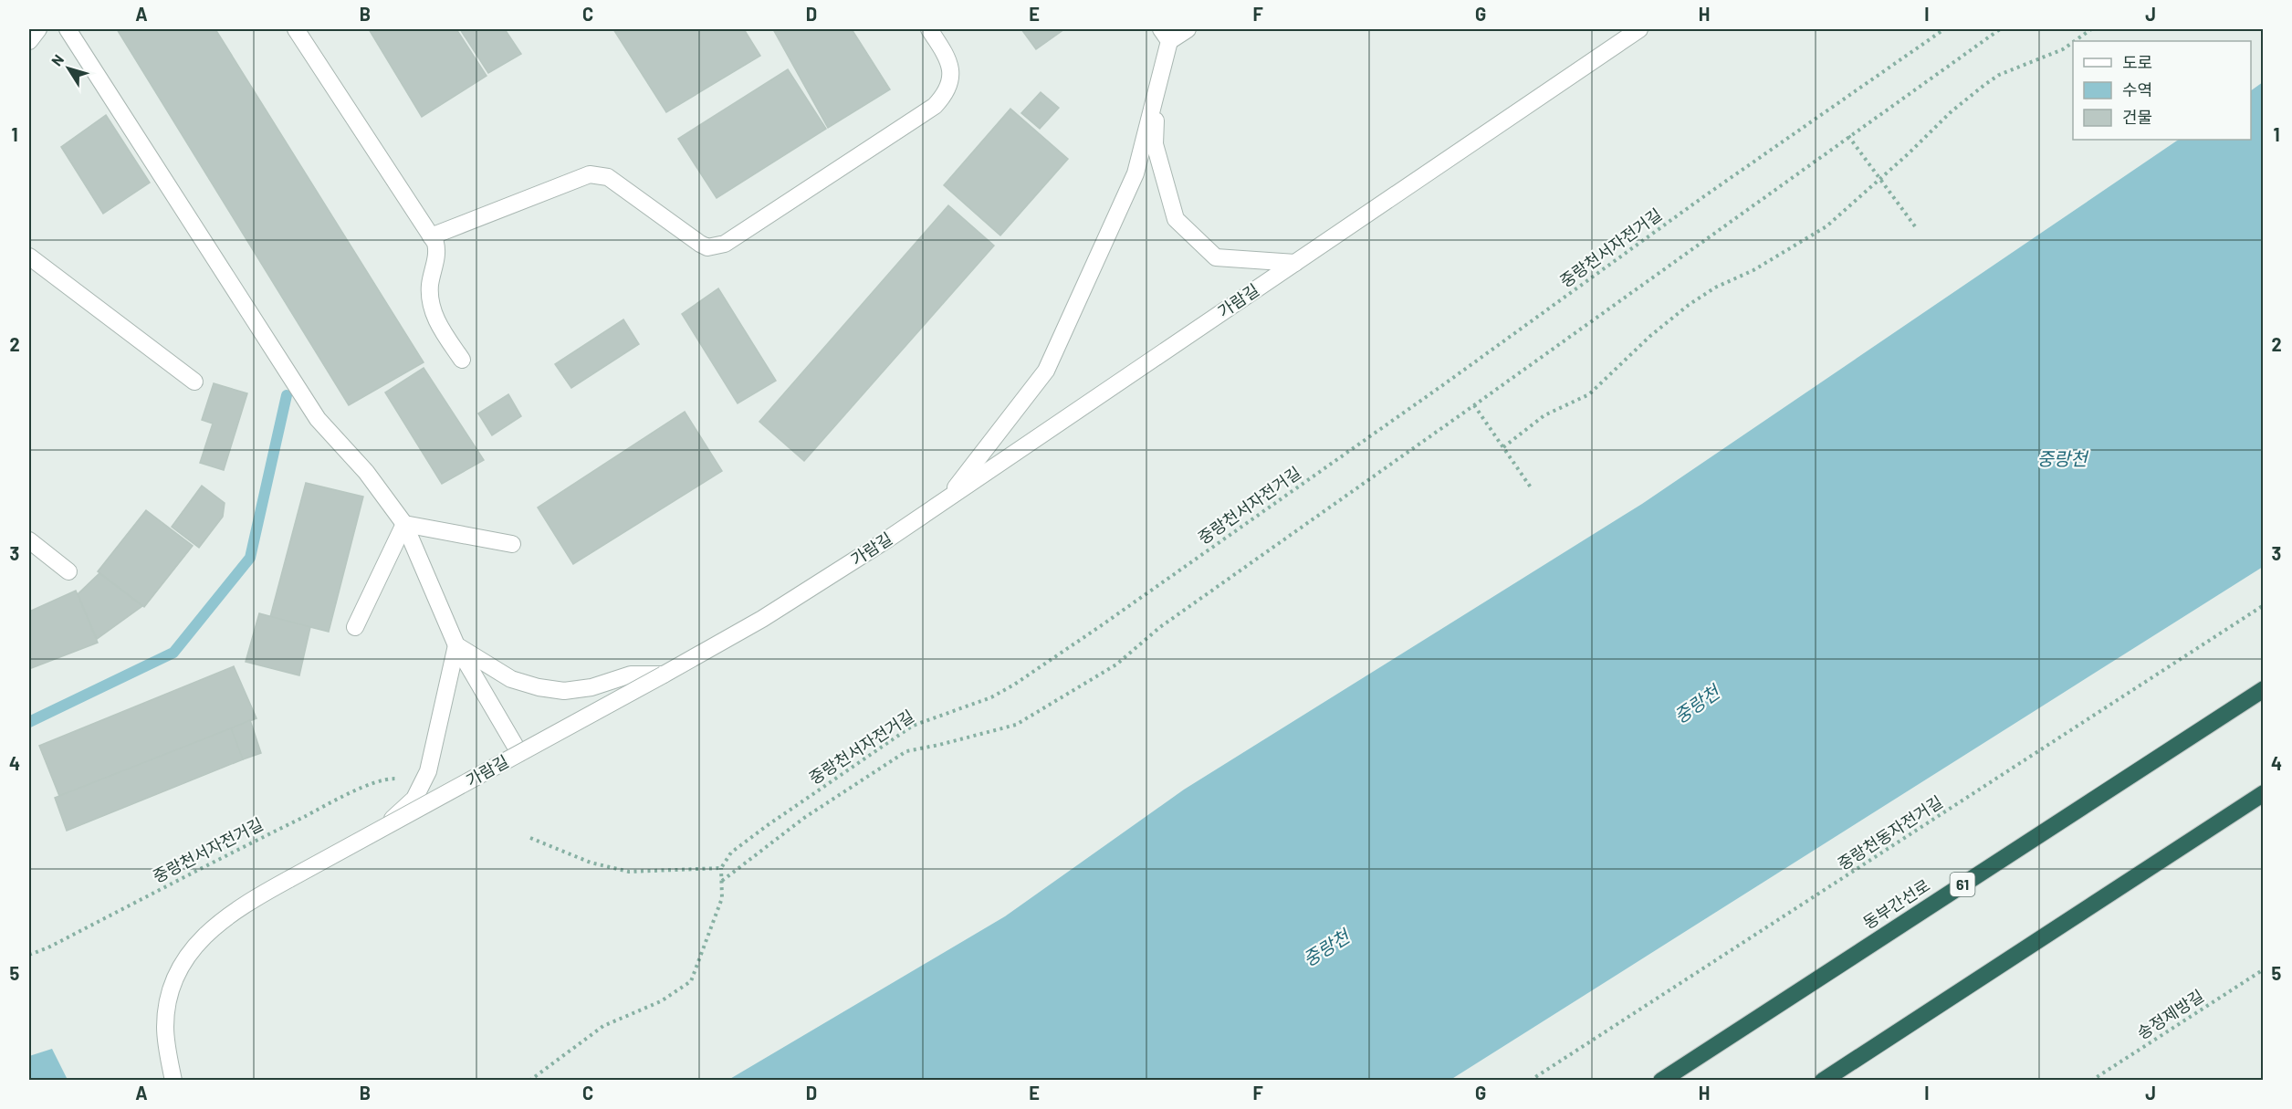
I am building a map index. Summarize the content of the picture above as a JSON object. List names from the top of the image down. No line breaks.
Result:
{"streets":{"highway":["61","동부간선로"],"street":["가람길"],"path":["중랑천서자전거길","중랑천동자전거길","송정제방길"]},"water":["중랑천"],"legend":["도로","수역","건물"],"north":"top left","grid":{"columns":["A","B","C","D","E","F","G","H","I","J"],"rows":["1","2","3","4","5"]}}
